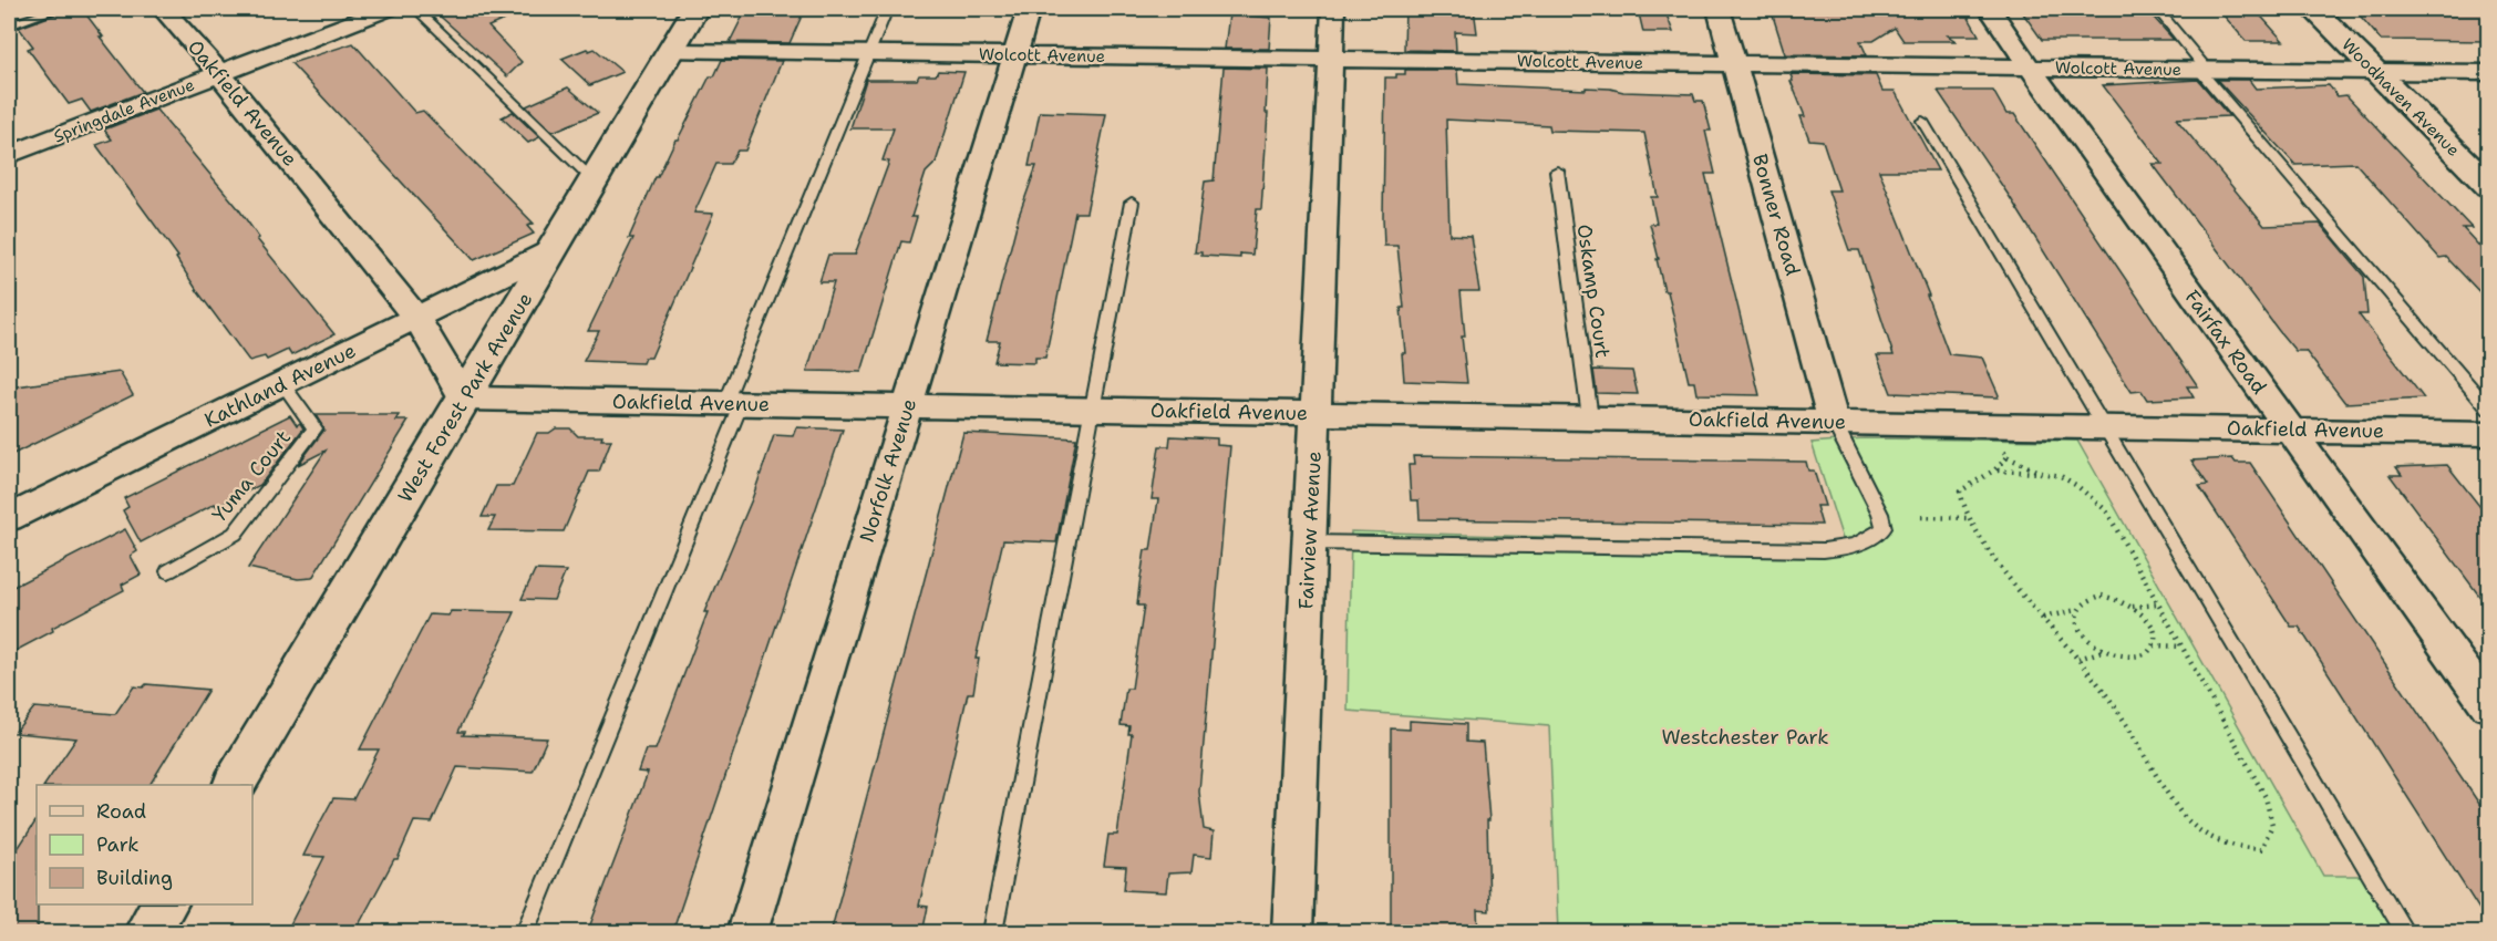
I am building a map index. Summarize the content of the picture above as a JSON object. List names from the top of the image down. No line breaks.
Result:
{"streets":{"main road":["Woodhaven Avenue","West Forest Park Avenue"],"street":["Wolcott Avenue","Oakfield Avenue","Springdale Avenue","Bonner Road","Fairfax Road","Kathland Avenue","Norfolk Avenue","Fairview Avenue"],"lane":["Oskamp Court","Yuma Court"]},"crossings":[["Wolcott Avenue","Woodhaven Avenue"],["Wolcott Avenue","Bonner Road"],["Wolcott Avenue","Fairfax Road"],["Wolcott Avenue","West Forest Park Avenue"],["Wolcott Avenue","Norfolk Avenue"],["Wolcott Avenue","Fairview Avenue"],["Oakfield Avenue","Springdale Avenue"],["Oakfield Avenue","Bonner Road"],["Oakfield Avenue","Oskamp Court"],["Oakfield Avenue","Fairfax Road"],["Oakfield Avenue","Kathland Avenue"],["Oakfield Avenue","West Forest Park Avenue"],["Oakfield Avenue","Norfolk Avenue"],["Oakfield Avenue","Fairview Avenue"],["Kathland Avenue","West Forest Park Avenue"],["Kathland Avenue","Yuma Court"]],"parks":["Westchester Park"],"legend":["Road","Park","Building"]}
